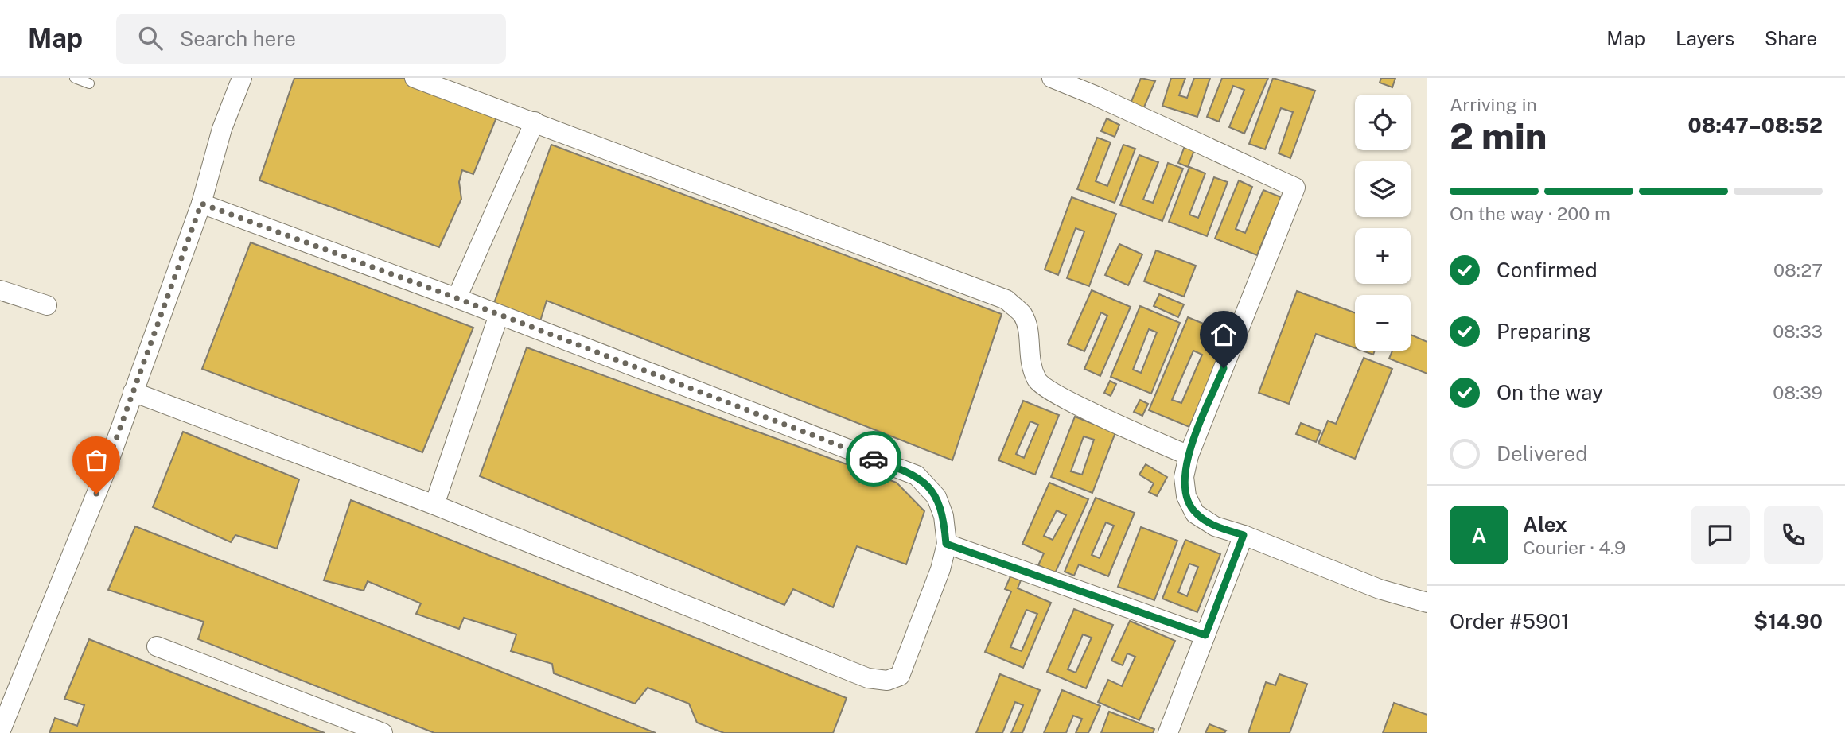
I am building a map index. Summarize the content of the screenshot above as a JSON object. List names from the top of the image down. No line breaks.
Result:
{"page":{"header":"Map","search":"Search here","nav":["Map","Layers","Share"],"heading":["2 min","Arriving in","08:47–08:52"],"panel":["Alex","Courier · 4.9","Order #5901","$14.90"],"map_buttons":["+","−"],"bar":"On the way · 200 m","list":[["Confirmed","08:27"],["Preparing","08:33"],["On the way","08:39"],"Delivered"],"round":"A"}}
